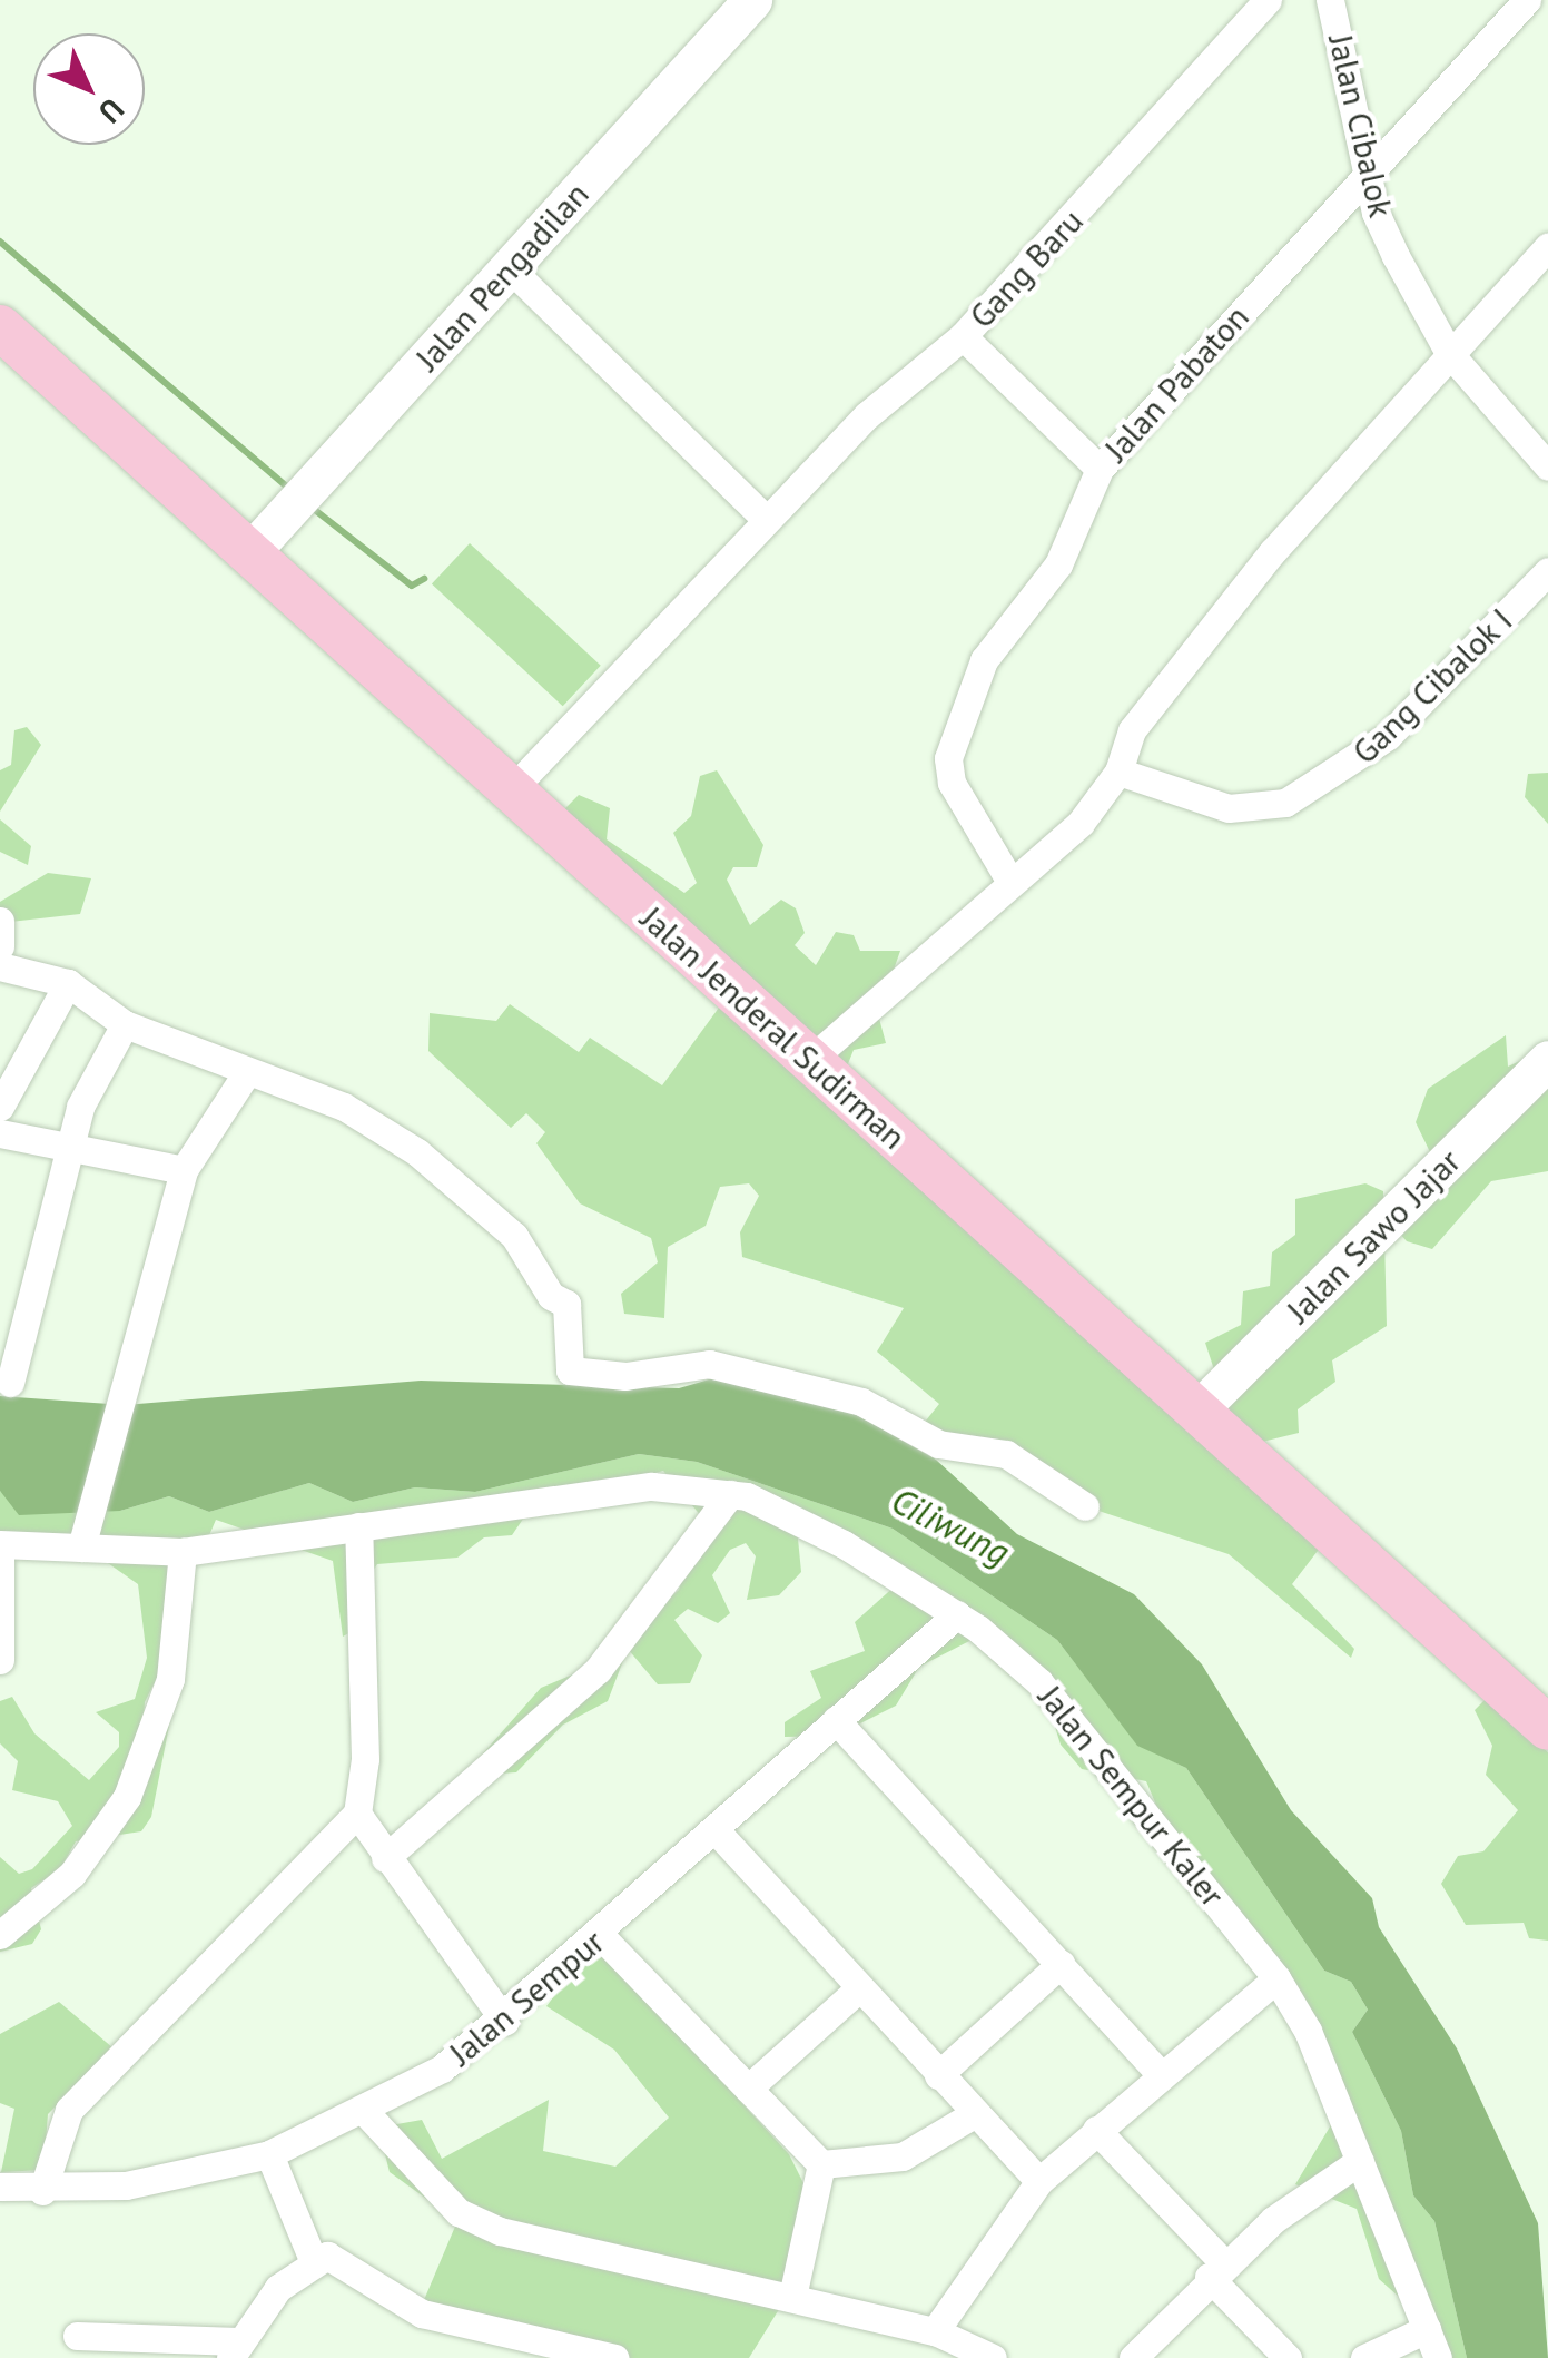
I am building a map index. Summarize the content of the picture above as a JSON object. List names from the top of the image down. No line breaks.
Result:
{"streets":{"main road":["Jalan Jenderal Sudirman"],"street":["Jalan Cibalok","Gang Baru","Jalan Pengadilan","Jalan Pabaton","Gang Cibalok I","Jalan Sawo Jajar","Jalan Sempur Kaler","Jalan Sempur"]},"crossings":[["Jalan Cibalok","Jalan Pabaton"],["Gang Baru","Jalan Jenderal Sudirman"],["Jalan Pengadilan","Jalan Jenderal Sudirman"],["Jalan Jenderal Sudirman","Jalan Sawo Jajar"],["Jalan Sempur Kaler","Jalan Sempur"]],"water":["Ciliwung"],"north":"bottom right"}
